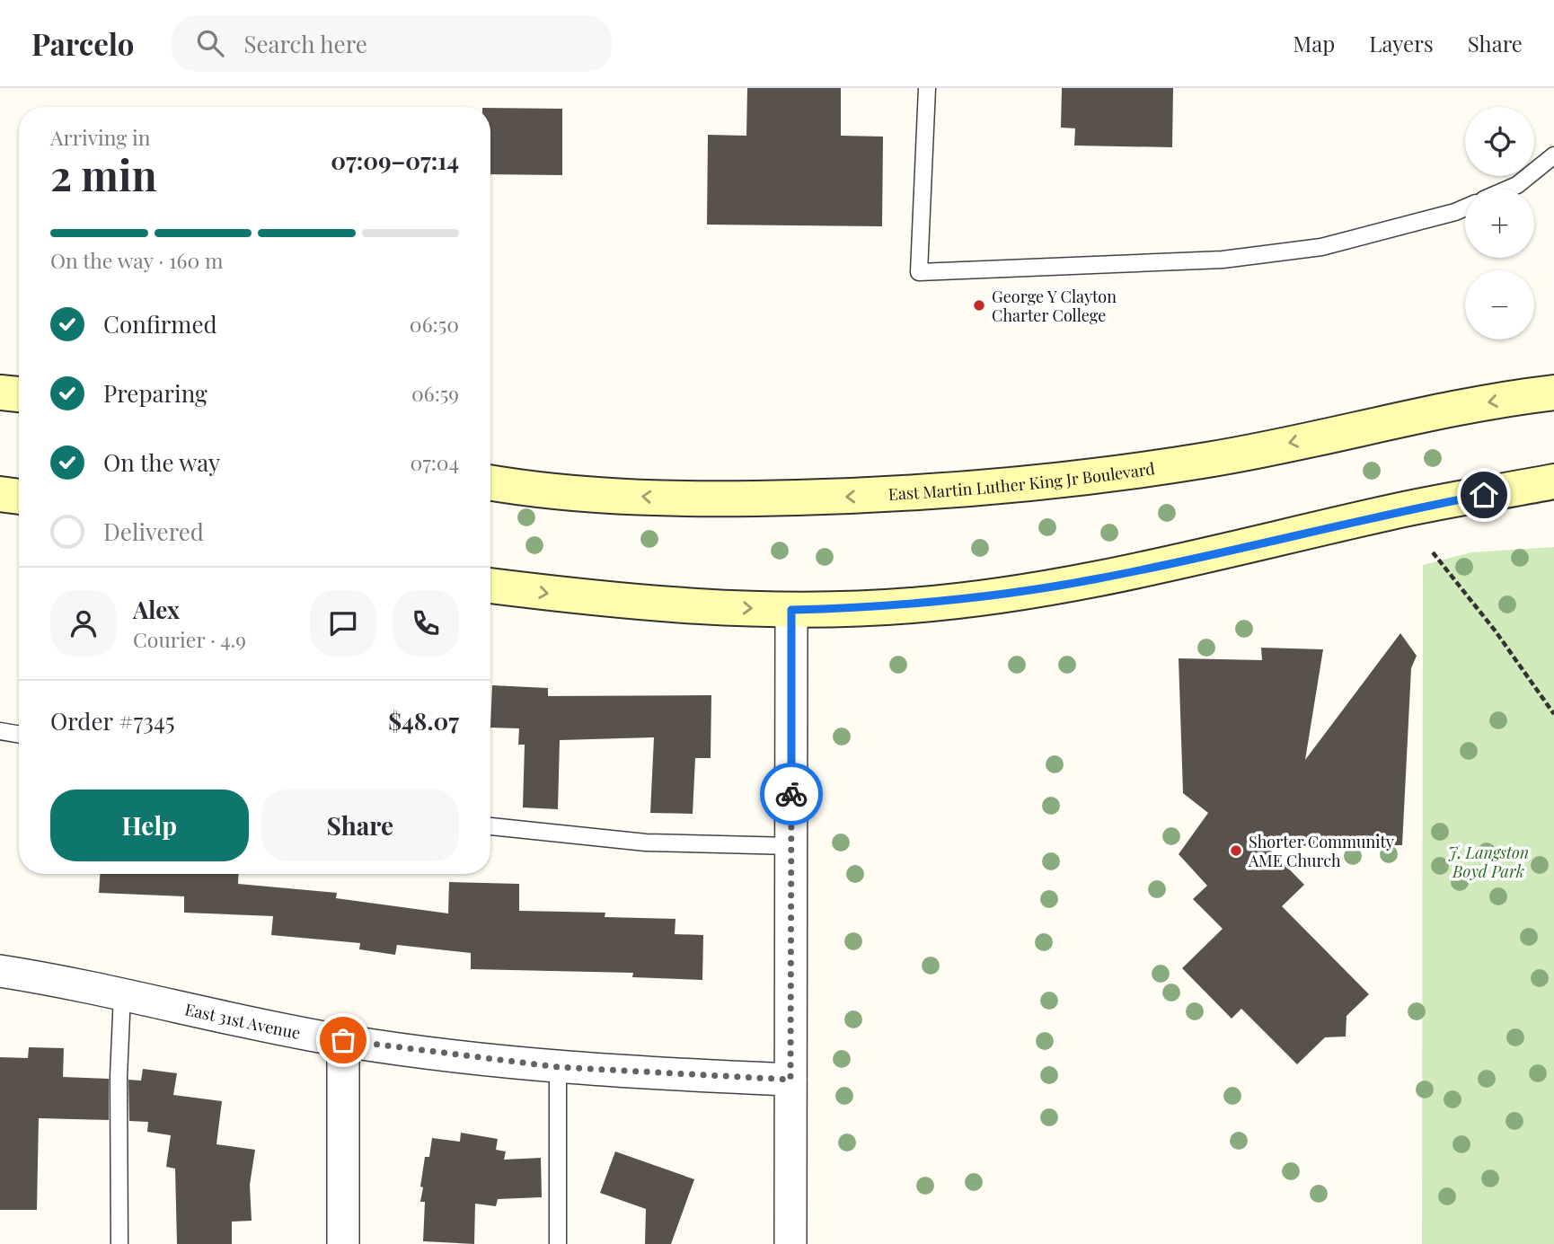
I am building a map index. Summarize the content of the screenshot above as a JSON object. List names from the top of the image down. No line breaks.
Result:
{"streets":{"main road":["East Martin Luther King Jr Boulevard"],"street":["East 31st Avenue"]},"parks":["J. Langston Boyd Park"],"places":["George Y Clayton Charter College","Shorter Community AME Church"],"page":{"header":"Parcelo","search":"Search here","nav":["Map","Layers","Share"],"map_buttons":["+","−"],"heading":["2 min","Arriving in","07:09–07:14"],"panel":["Alex","Courier · 4.9","Order #7345","$48.07"],"bar":"On the way · 160 m","list":[["Confirmed","06:50"],["Preparing","06:59"],["On the way","07:04"],"Delivered"],"buttons":["Help","Share"]}}
